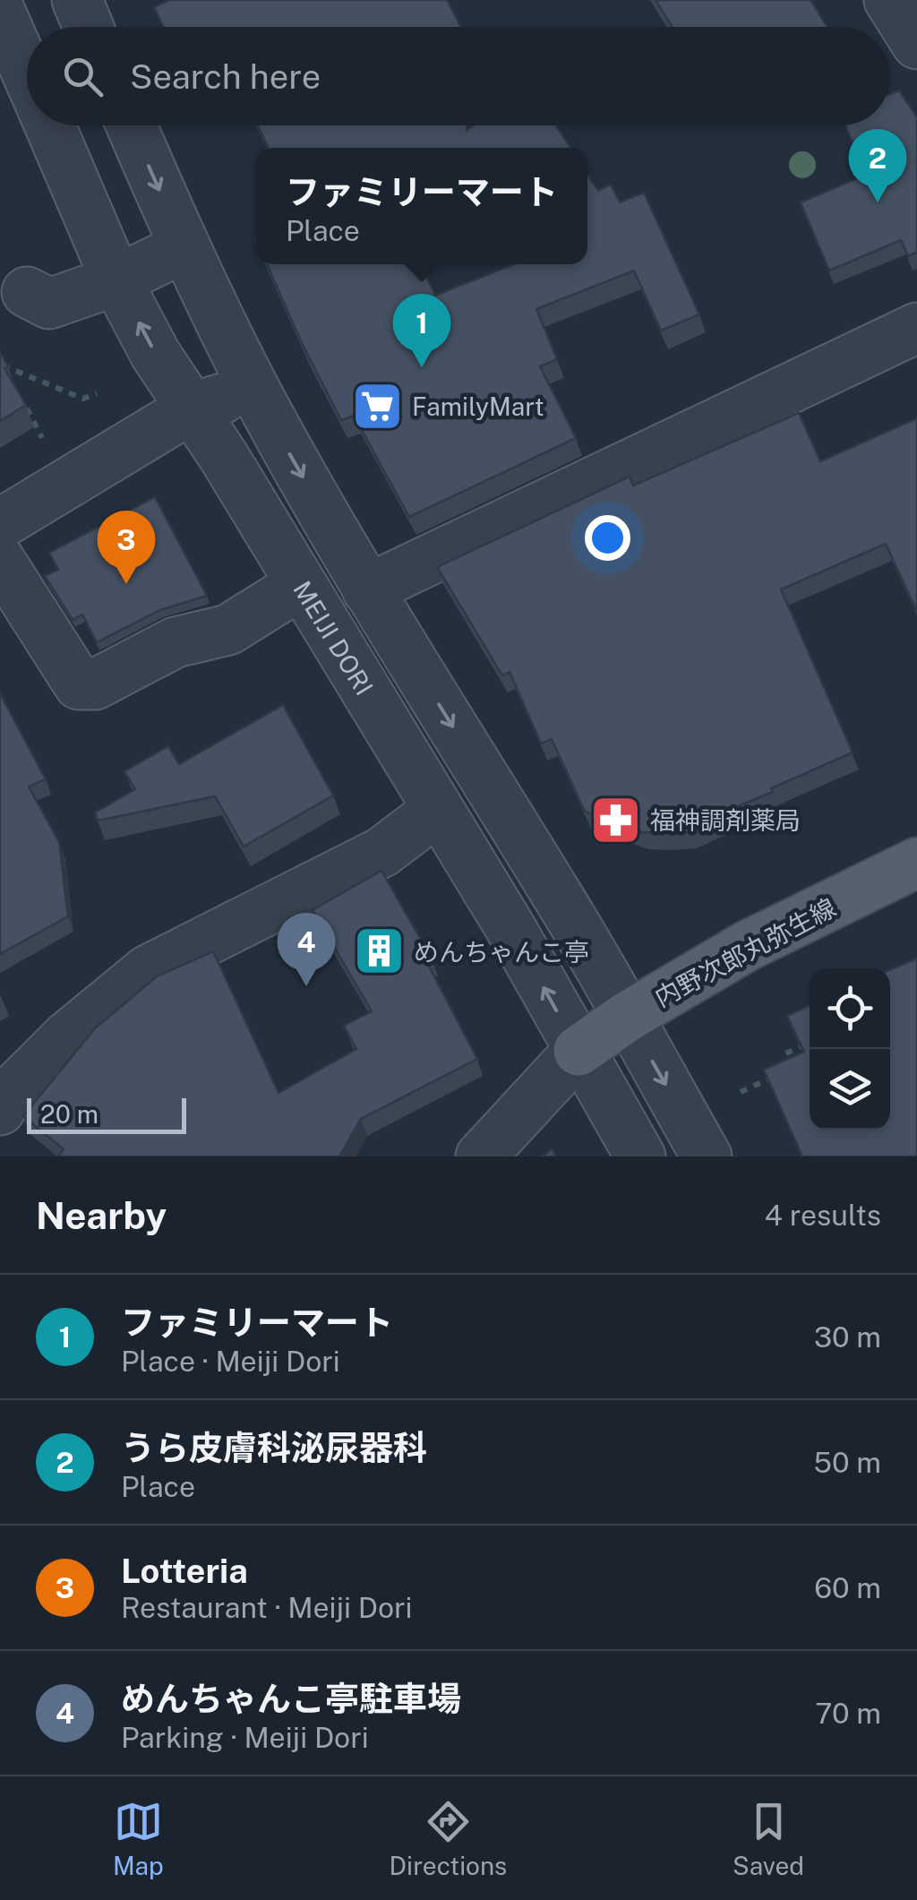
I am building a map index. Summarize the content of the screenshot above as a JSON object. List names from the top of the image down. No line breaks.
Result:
{"streets":{"main road":["内野次郎丸弥生線"],"street":["MEIJI DORI"]},"crossings":[["MEIJI DORI","内野次郎丸弥生線"]],"places":{"supermarket":["FamilyMart"],"pharmacy":["福神調剤薬局"],"building":["めんちゃんこ亭"]},"scale_bar":"20 m","page":{"search":"Search here","pins":["2","1","3","4"],"popup":["ファミリーマート","Place"],"scale":"20 m","heading":["Nearby","4 results"],"list":[{"mark":"1","name":"ファミリーマート","note":"Place · Meiji Dori","value":"30 m"},{"mark":"2","name":"うら皮膚科泌尿器科","note":"Place","value":"50 m"},{"mark":"3","name":"Lotteria","note":"Restaurant · Meiji Dori","value":"60 m"},{"mark":"4","name":"めんちゃんこ亭駐車場","note":"Parking · Meiji Dori","value":"70 m"}],"nav":["Map","Directions","Saved"]}}
